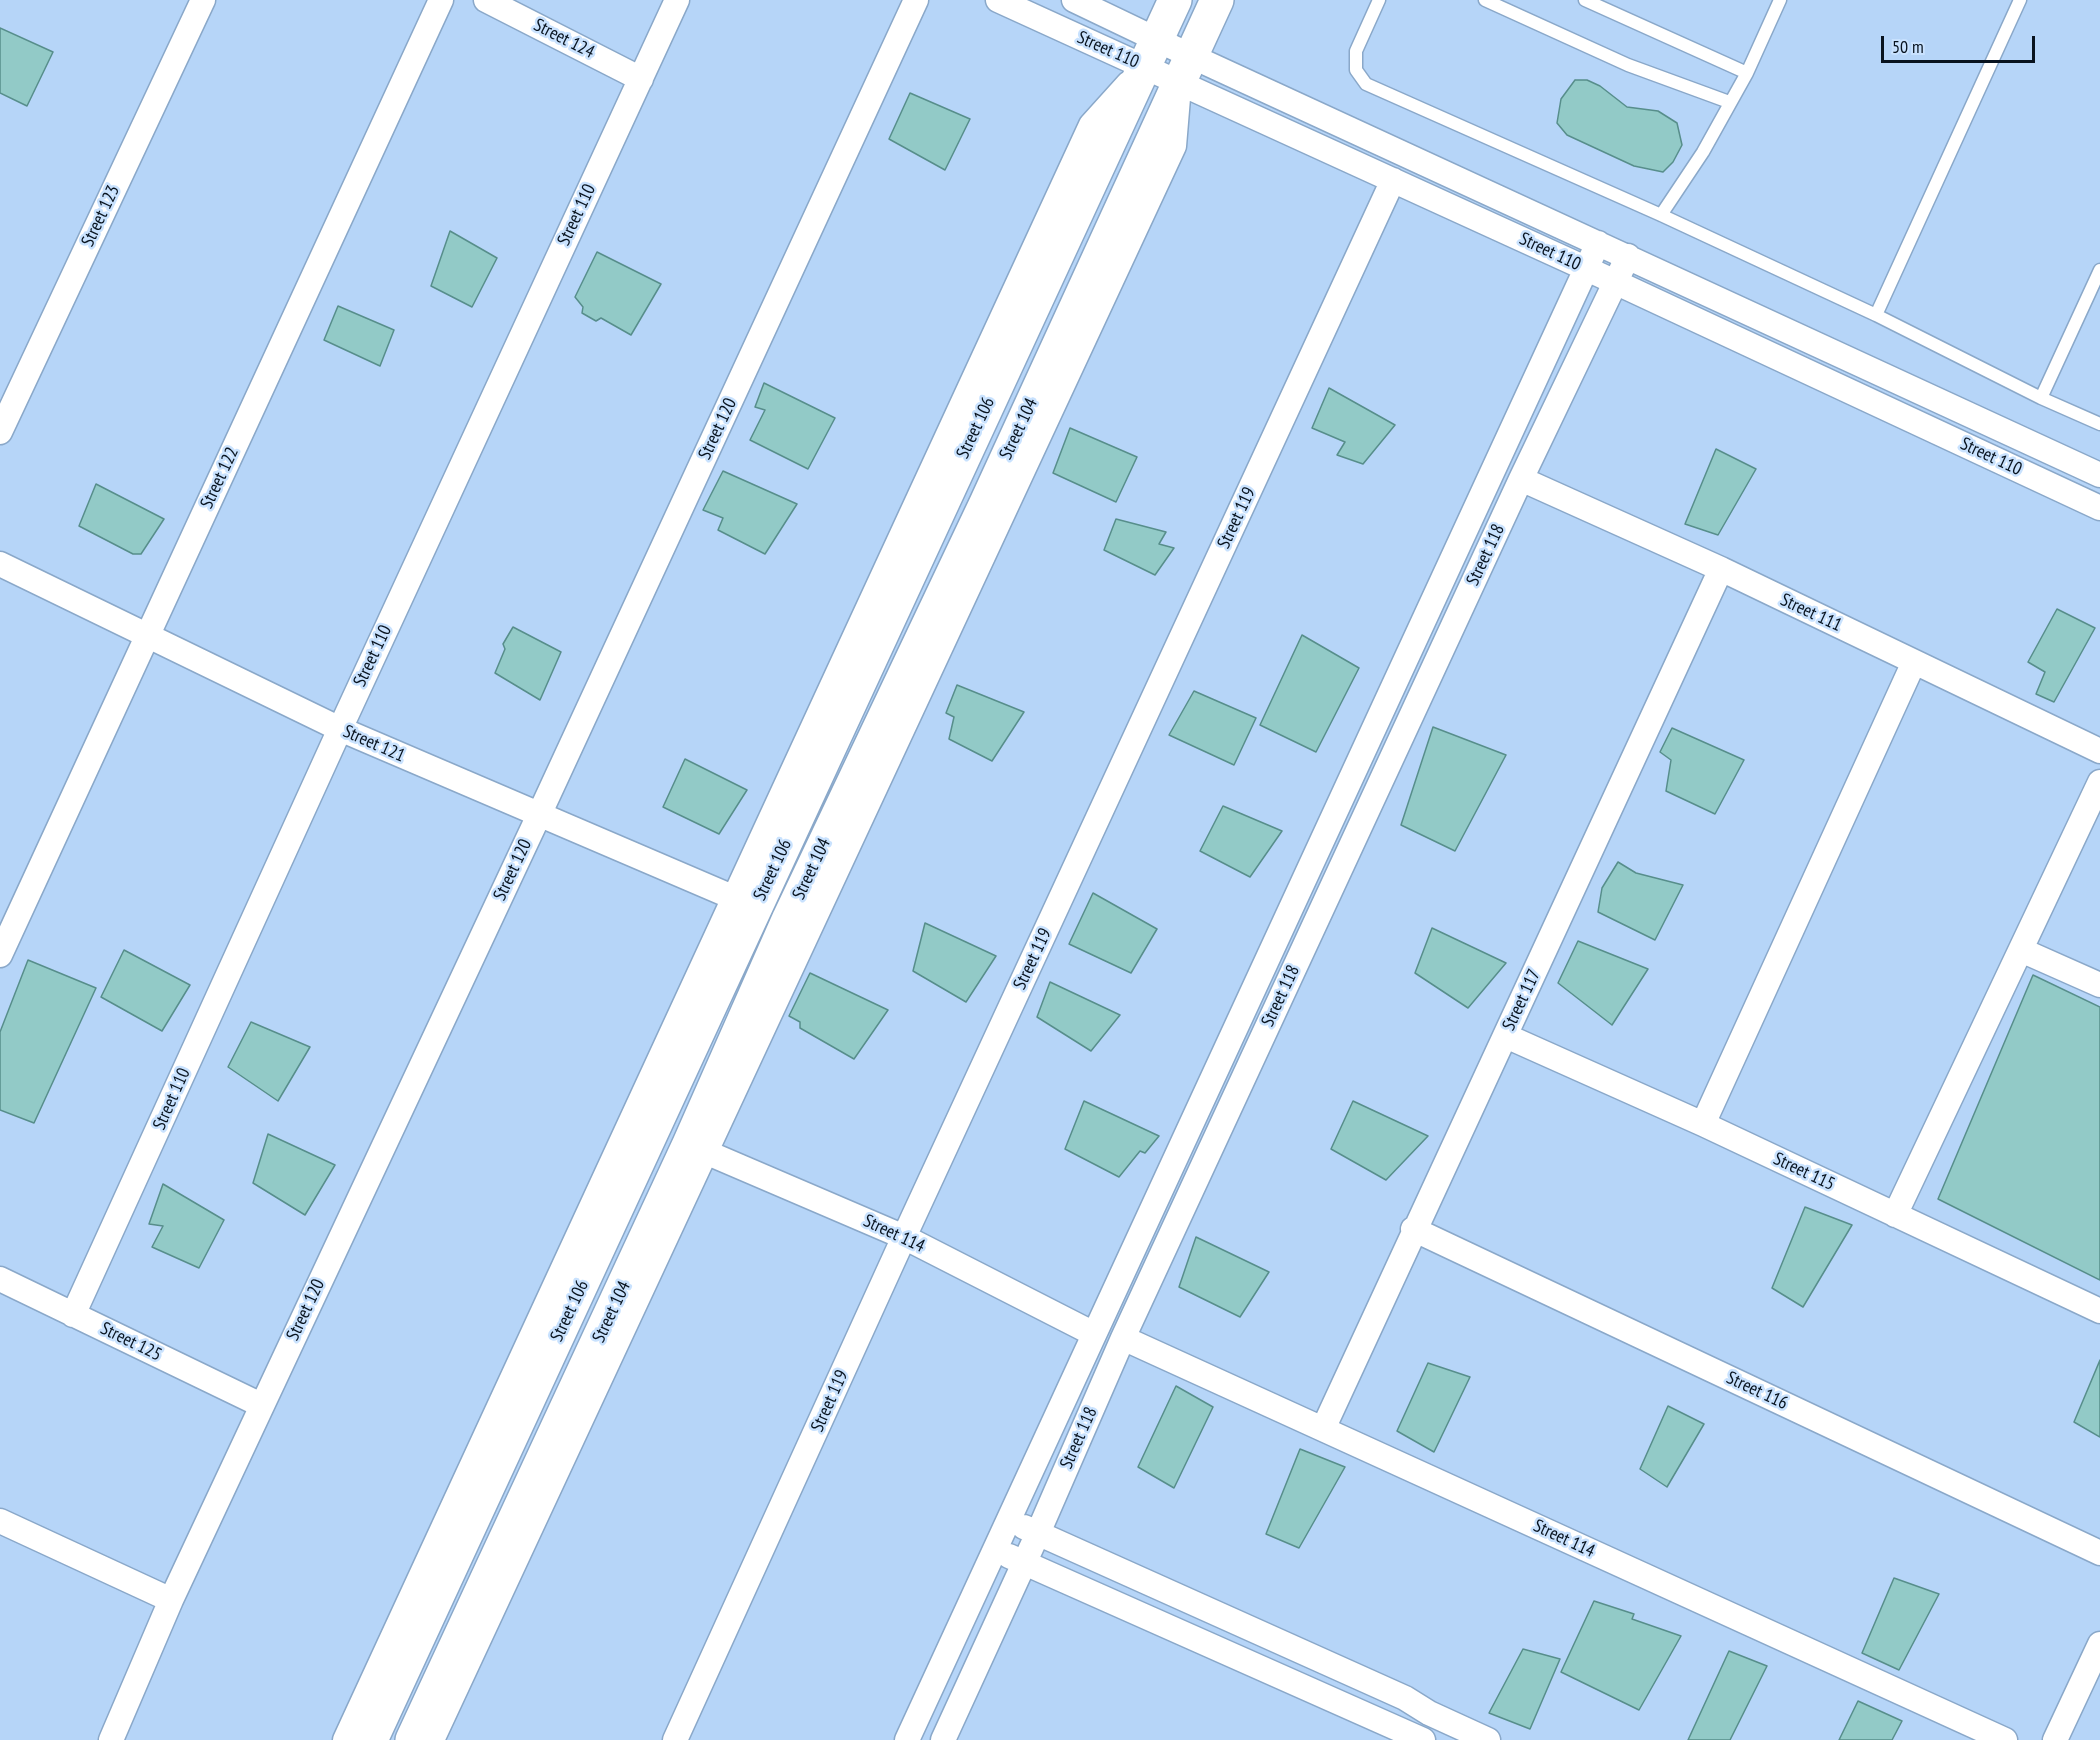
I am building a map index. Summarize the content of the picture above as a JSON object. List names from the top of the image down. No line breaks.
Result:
{"streets":{"street":["Street 124","Street 110","Street 123","Street 106","Street 120","Street 104","Street 122","Street 119","Street 118","Street 111","Street 121","Street 117","Street 115","Street 114","Street 125","Street 116"]},"crossings":[["Street 124","Street 110"],["Street 110","Street 106"],["Street 110","Street 104"],["Street 110","Street 119"],["Street 110","Street 118"],["Street 110","Street 121"],["Street 110","Street 125"],["Street 106","Street 121"],["Street 120","Street 121"],["Street 120","Street 125"],["Street 104","Street 114"],["Street 122","Street 121"],["Street 119","Street 114"],["Street 118","Street 111"],["Street 118","Street 114"],["Street 111","Street 117"],["Street 117","Street 115"],["Street 117","Street 114"],["Street 117","Street 116"]],"scale_bar":"50 m"}
